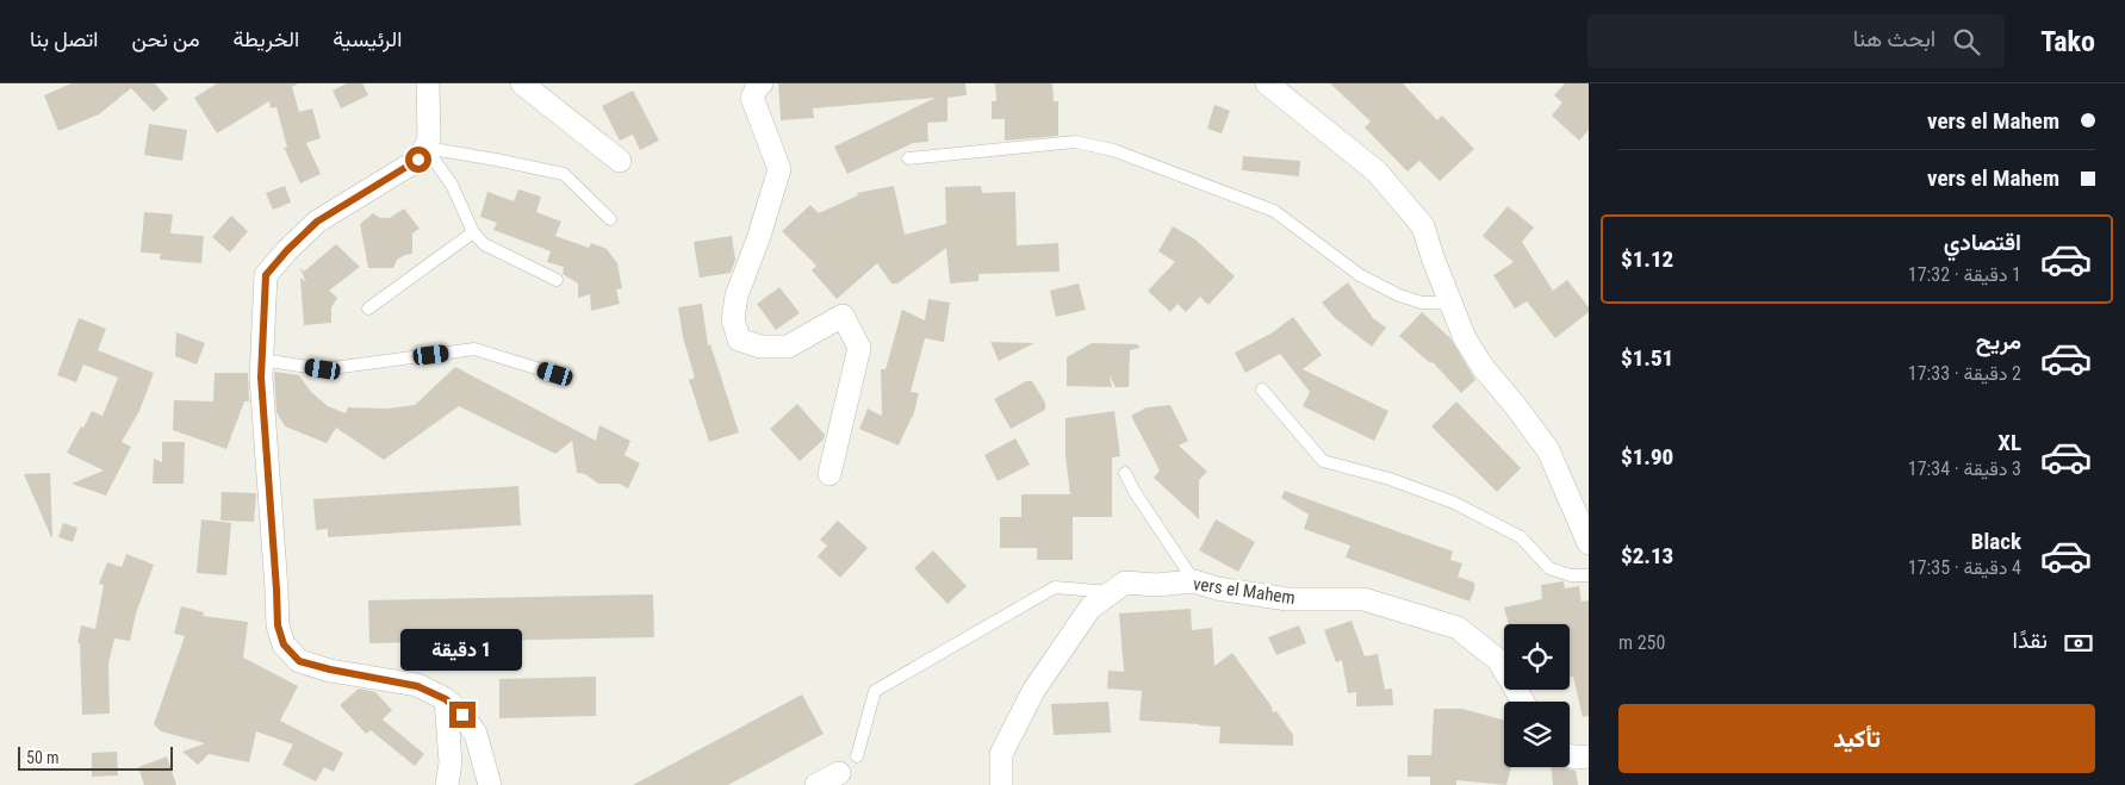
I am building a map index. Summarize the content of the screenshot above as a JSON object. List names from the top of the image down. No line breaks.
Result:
{"streets":{"street":["vers el Mahem"]},"scale_bar":"50 m","page":{"header":"Tako","search":"ابحث هنا","nav":["الرئيسية","الخريطة","من نحن","اتصل بنا"],"banner":["vers el Mahem","vers el Mahem"],"list":[{"name":"اقتصادي","note":"1 دقيقة · 17:32","value":"$1.12"},{"name":"مريح","note":"2 دقيقة · 17:33","value":"$1.51"},{"name":"XL","note":"3 دقيقة · 17:34","value":"$1.90"},{"name":"Black","note":"4 دقيقة · 17:35","value":"$2.13"}],"pay":["نقدًا","250 m"],"bubble":"1 دقيقة","buttons":"تأكيد","scale":"50 m"}}
